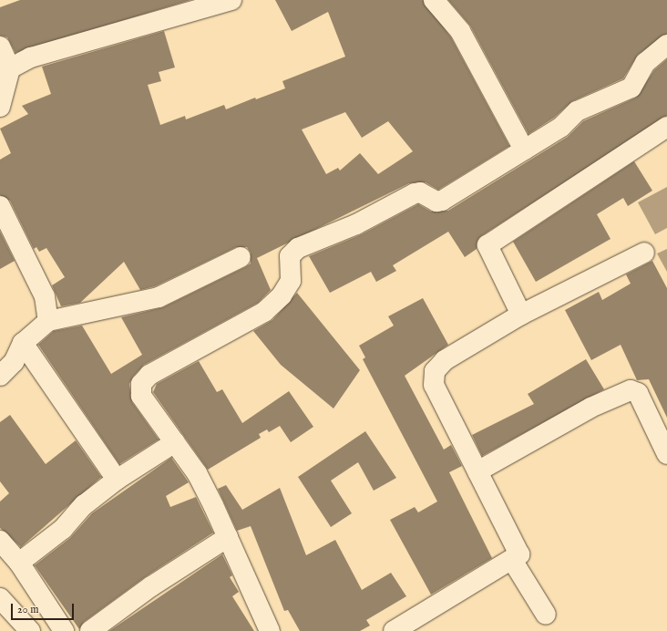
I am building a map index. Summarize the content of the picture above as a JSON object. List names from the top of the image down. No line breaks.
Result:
{"scale_bar":"20 m"}
